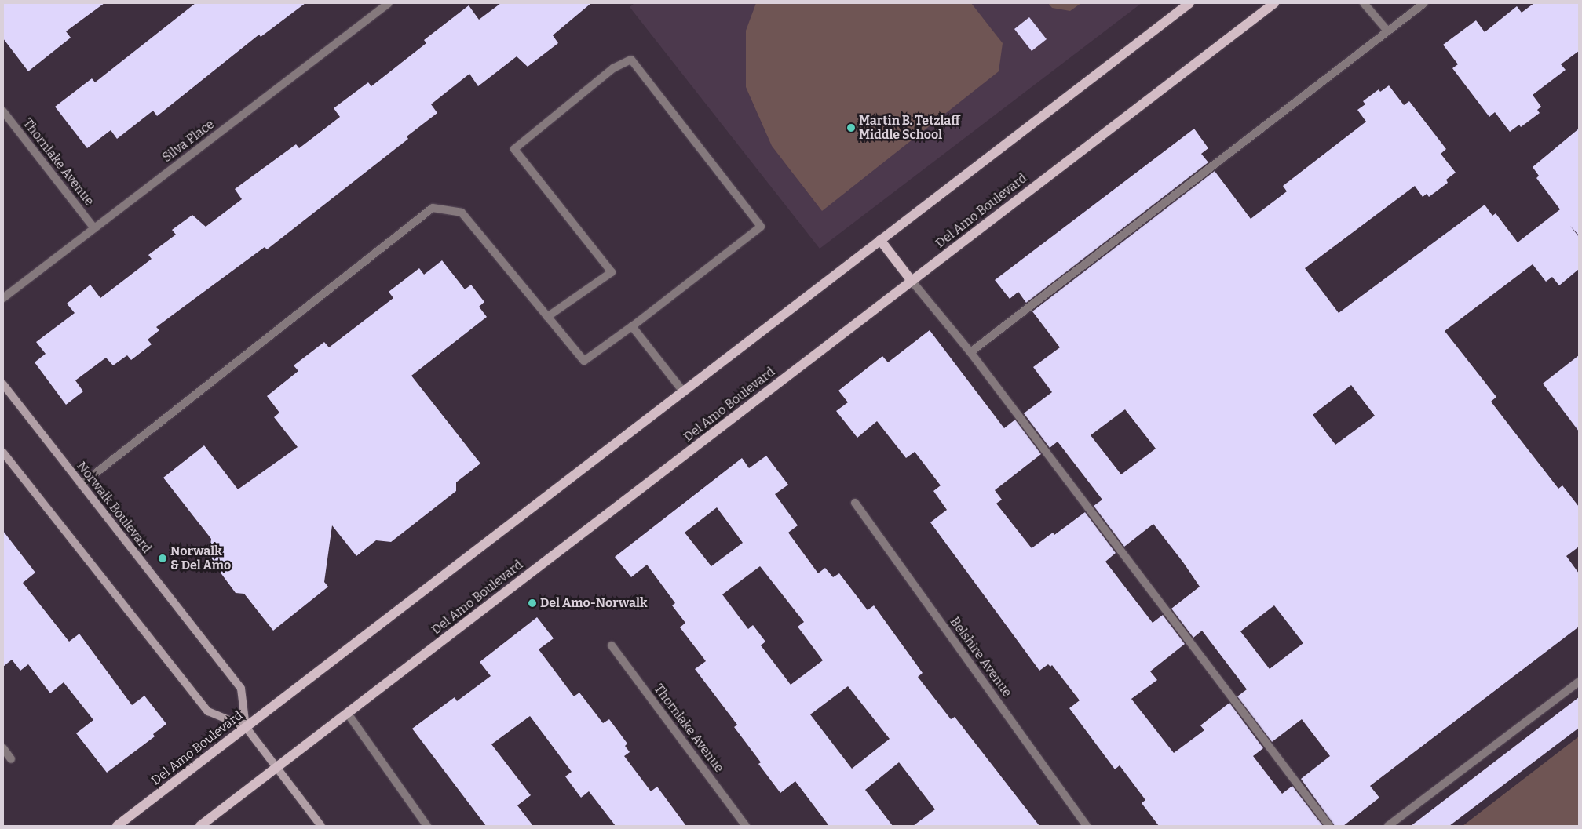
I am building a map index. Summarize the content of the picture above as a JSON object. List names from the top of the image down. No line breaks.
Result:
{"streets":{"main road":["Del Amo Boulevard","Norwalk Boulevard"],"street":["Silva Place","Thornlake Avenue","Belshire Avenue"]},"crossings":[["Silva Place","Thornlake Avenue"],["Del Amo Boulevard","Norwalk Boulevard"]],"places":["Martin B. Tetzlaff Middle School","Norwalk & Del Amo","Del Amo-Norwalk"]}
